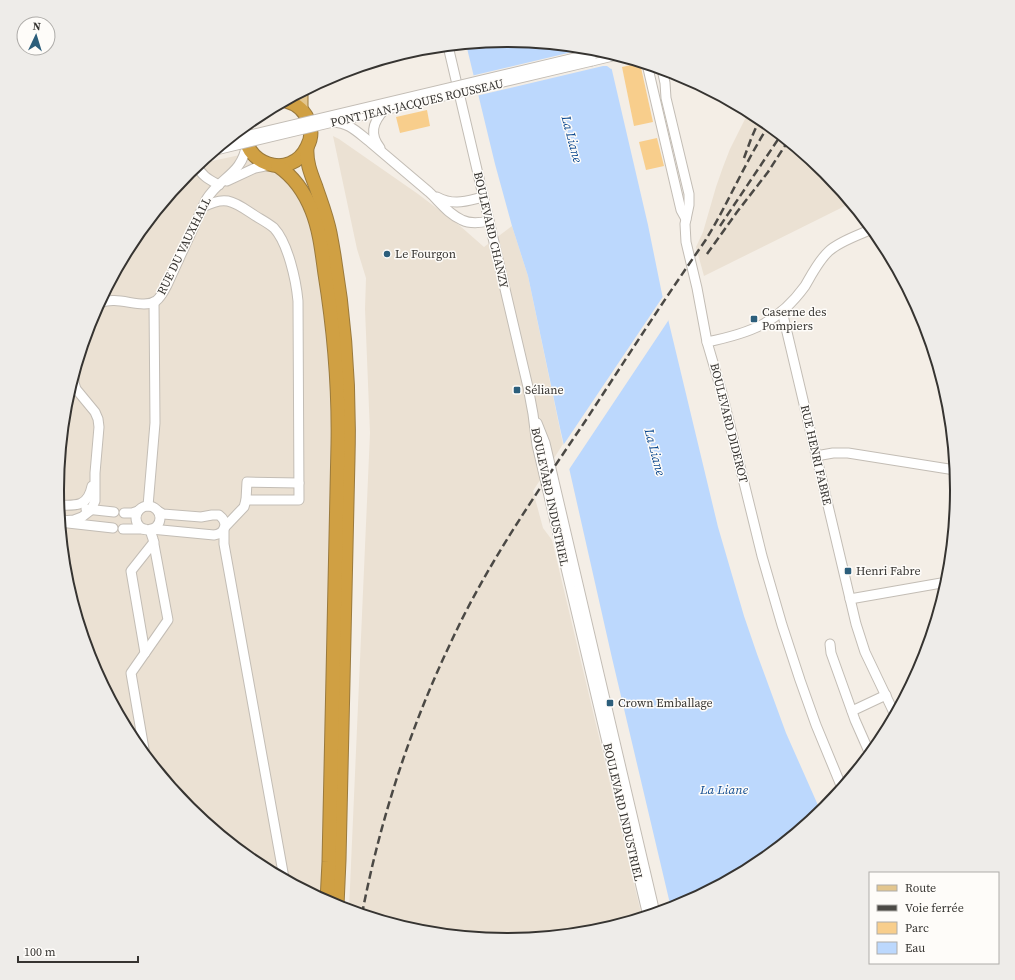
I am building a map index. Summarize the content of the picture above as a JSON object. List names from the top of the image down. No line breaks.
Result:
{"streets":{"street":["PONT JEAN-JACQUES ROUSSEAU","BOULEVARD CHANZY","RUE DU VAUXHALL","BOULEVARD DIDEROT","RUE HENRI FABRE","BOULEVARD INDUSTRIEL"]},"crossings":[["BOULEVARD CHANZY","BOULEVARD INDUSTRIEL"]],"water":["La Liane"],"places":{"other":["Le Fourgon"],"transit":["Caserne des Pompiers","Séliane","Henri Fabre","Crown Emballage"]},"legend":["Route","Voie ferrée","Parc","Eau"],"scale_bar":"100 m","north":"top"}
